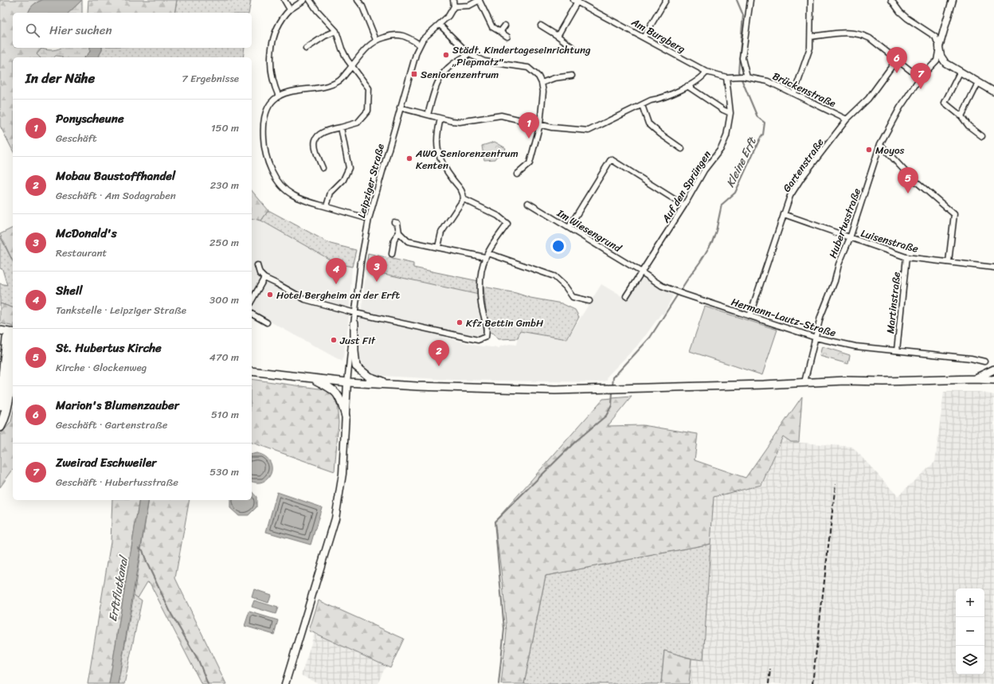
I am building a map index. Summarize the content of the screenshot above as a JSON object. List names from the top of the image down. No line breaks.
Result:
{"streets":{"street":["Am Burgberg","Brückenstraße","Gartenstraße","Leipziger Straße","Auf den Sprüngen","Hubertusstraße","Im Wiesengrund","Luisenstraße","Martinstraße","Hermann-Lautz-Straße"]},"crossings":[["Am Burgberg","Brückenstraße"],["Am Burgberg","Auf den Sprüngen"],["Brückenstraße","Gartenstraße"],["Gartenstraße","Luisenstraße"],["Gartenstraße","Hermann-Lautz-Straße"],["Auf den Sprüngen","Im Wiesengrund"],["Auf den Sprüngen","Hermann-Lautz-Straße"],["Hubertusstraße","Luisenstraße"],["Hubertusstraße","Hermann-Lautz-Straße"],["Im Wiesengrund","Hermann-Lautz-Straße"],["Luisenstraße","Martinstraße"],["Martinstraße","Hermann-Lautz-Straße"]],"water":["Kleine Erft","Erftflutkanal"],"places":{"other":["Städt. Kindertageseinrichtung „Piepmatz\"","Moyos","AWO Seniorenzentrum Kenten","Hotel Bergheim an der Erft","Kfz Bettin GmbH","Just Fit"],"transit":["Seniorenzentrum"]},"page":{"search":"Hier suchen","pins":["6","7","1","5","3","4","2"],"heading":["In der Nähe","7 Ergebnisse"],"list":[{"mark":"1","name":"Ponyscheune","note":"Geschäft","value":"150 m"},{"mark":"2","name":"Mobau Baustoffhandel","note":"Geschäft · Am Sodagraben","value":"230 m"},{"mark":"3","name":"McDonald's","note":"Restaurant","value":"250 m"},{"mark":"4","name":"Shell","note":"Tankstelle · Leipziger Straße","value":"300 m"},{"mark":"5","name":"St. Hubertus Kirche","note":"Kirche · Glockenweg","value":"470 m"},{"mark":"6","name":"Marion's Blumenzauber","note":"Geschäft · Gartenstraße","value":"510 m"},{"mark":"7","name":"Zweirad Eschweiler","note":"Geschäft · Hubertusstraße","value":"530 m"}],"map_buttons":["+","−"]}}
